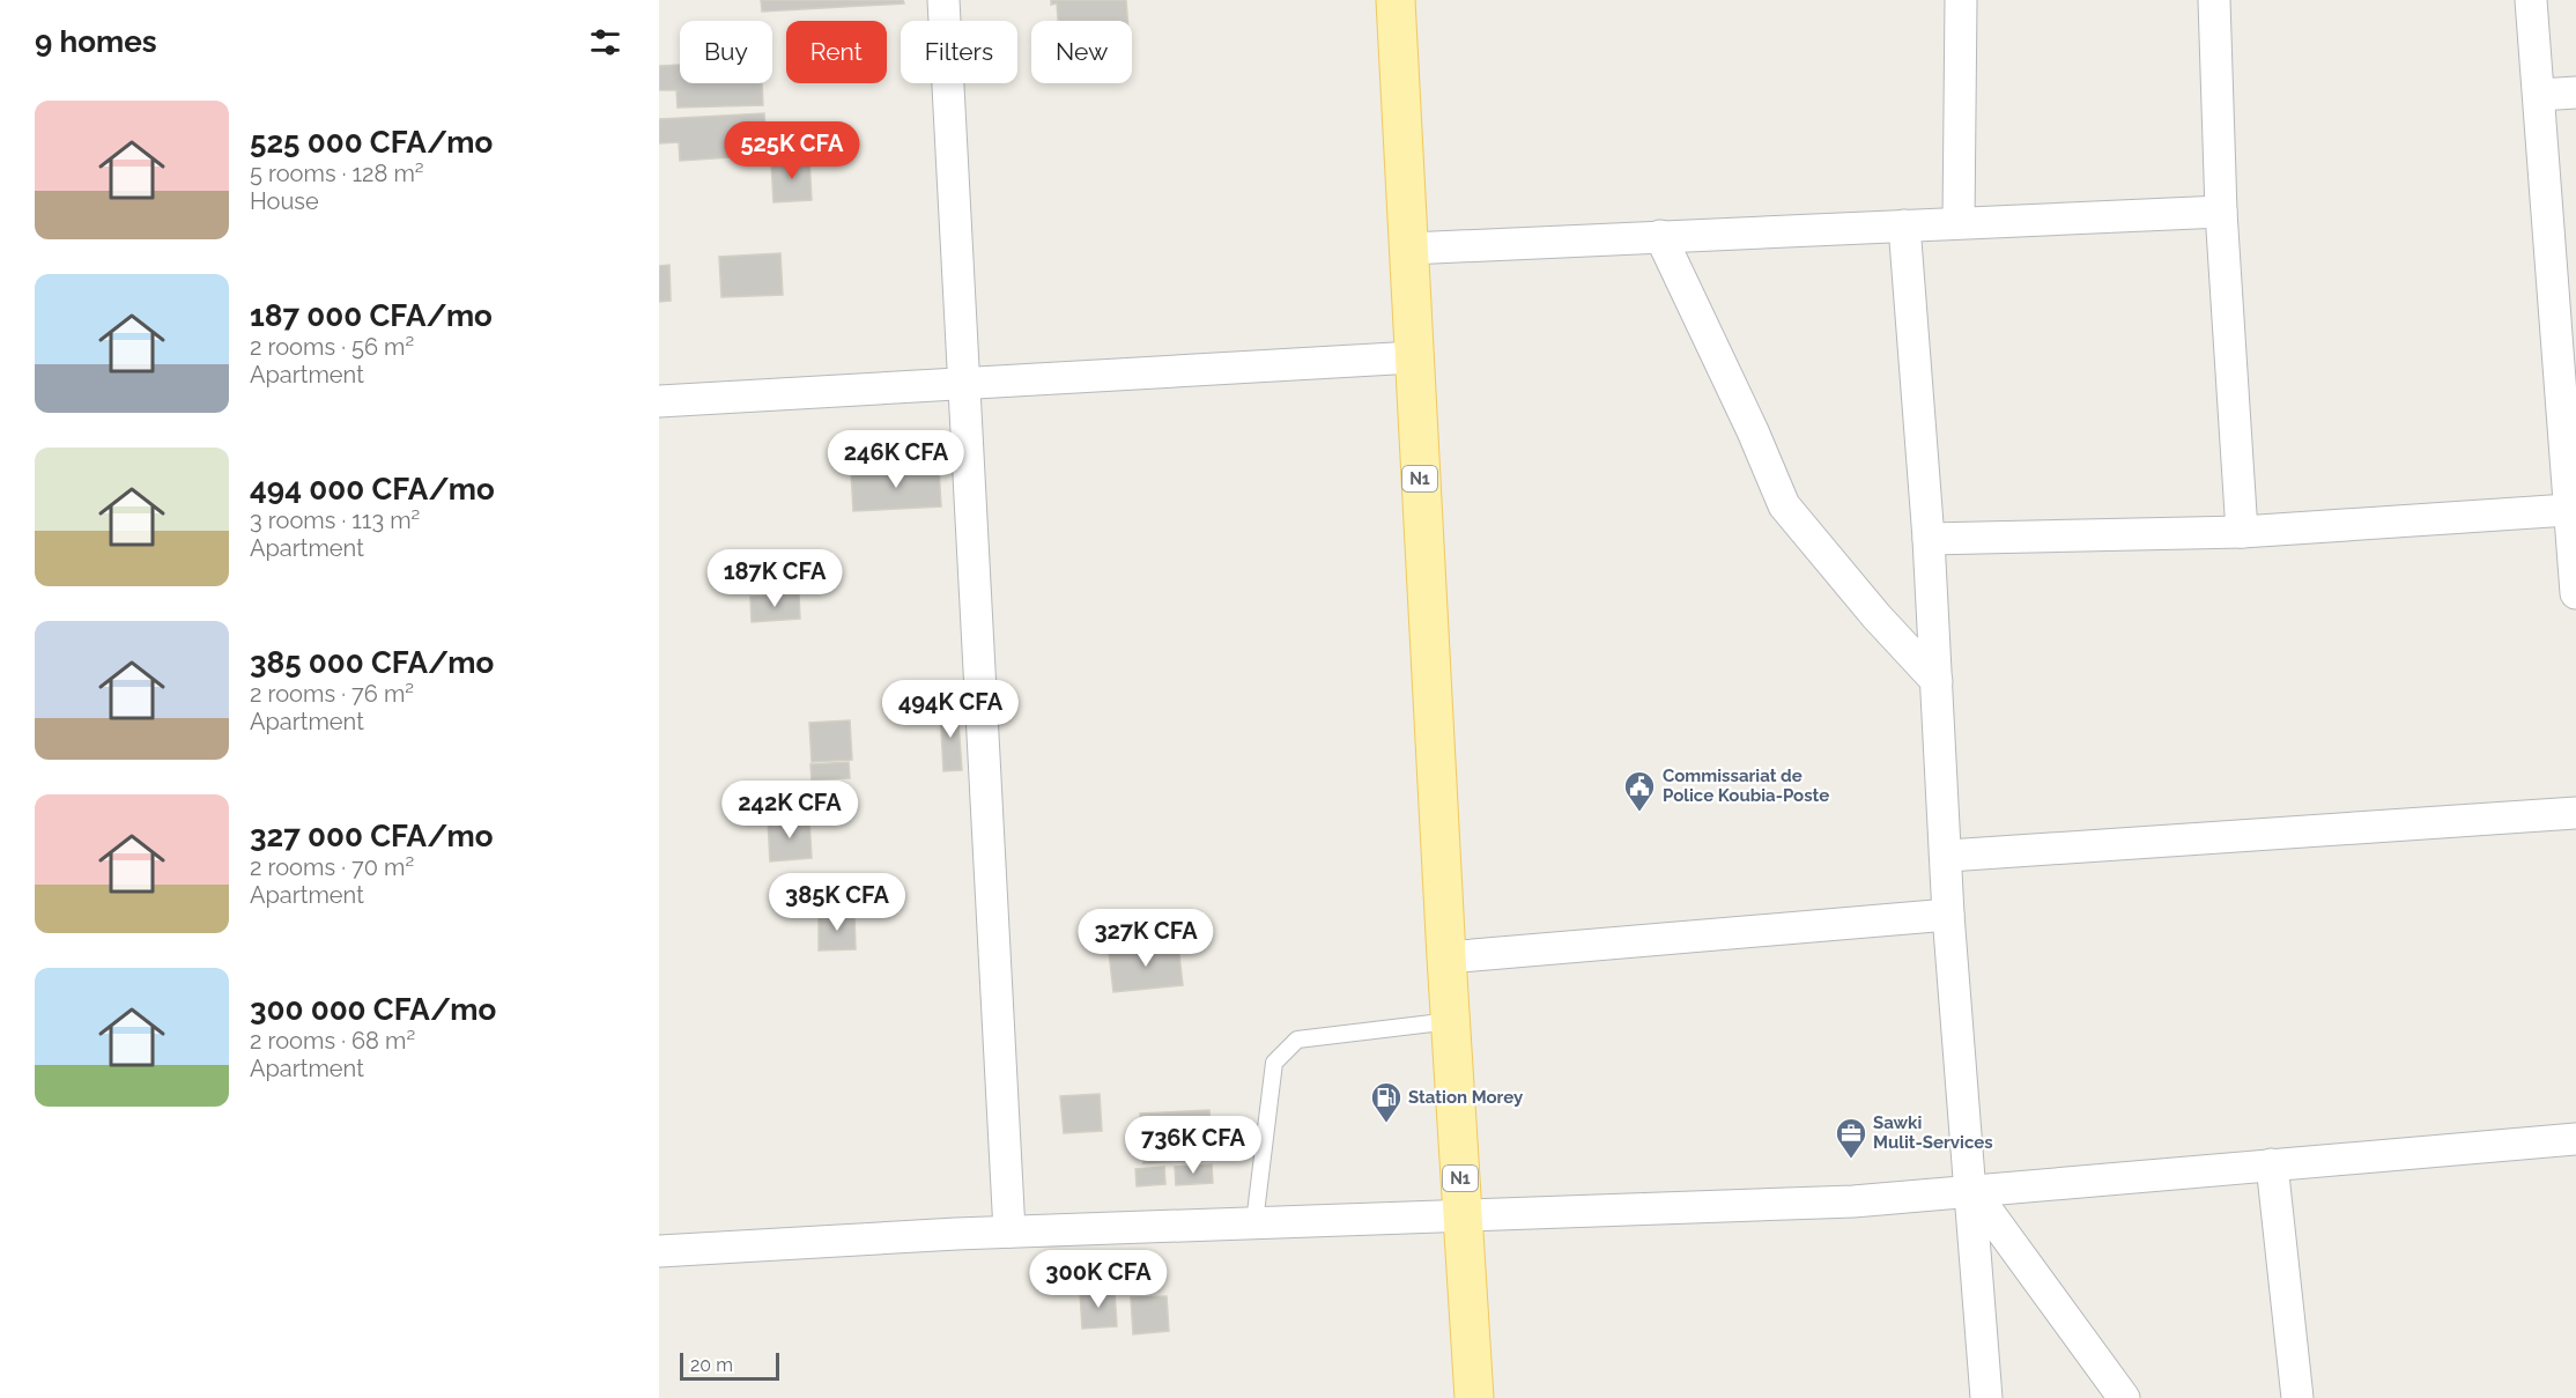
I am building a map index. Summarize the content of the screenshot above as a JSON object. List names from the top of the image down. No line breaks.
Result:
{"streets":{"main road":["N1"]},"places":{"public building":["Commissariat de Police Koubia-Poste"],"fuel station":["Station Morey"],"office":["Sawki Mulit-Services"]},"scale_bar":"20 m","page":{"heading":"9 homes","chip":["Buy","Rent","Filters","New"],"list":[{"name":"525 000 CFA/mo","note":"5 rooms · 128 m² · House"},{"name":"187 000 CFA/mo","note":"2 rooms · 56 m² · Apartment"},{"name":"494 000 CFA/mo","note":"3 rooms · 113 m² · Apartment"},{"name":"385 000 CFA/mo","note":"2 rooms · 76 m² · Apartment"},{"name":"327 000 CFA/mo","note":"2 rooms · 70 m² · Apartment"},{"name":"300 000 CFA/mo","note":"2 rooms · 68 m² · Apartment"}],"price":["525K CFA","246K CFA","187K CFA","494K CFA","242K CFA","385K CFA","327K CFA","736K CFA","300K CFA"],"scale":"20 m"}}
